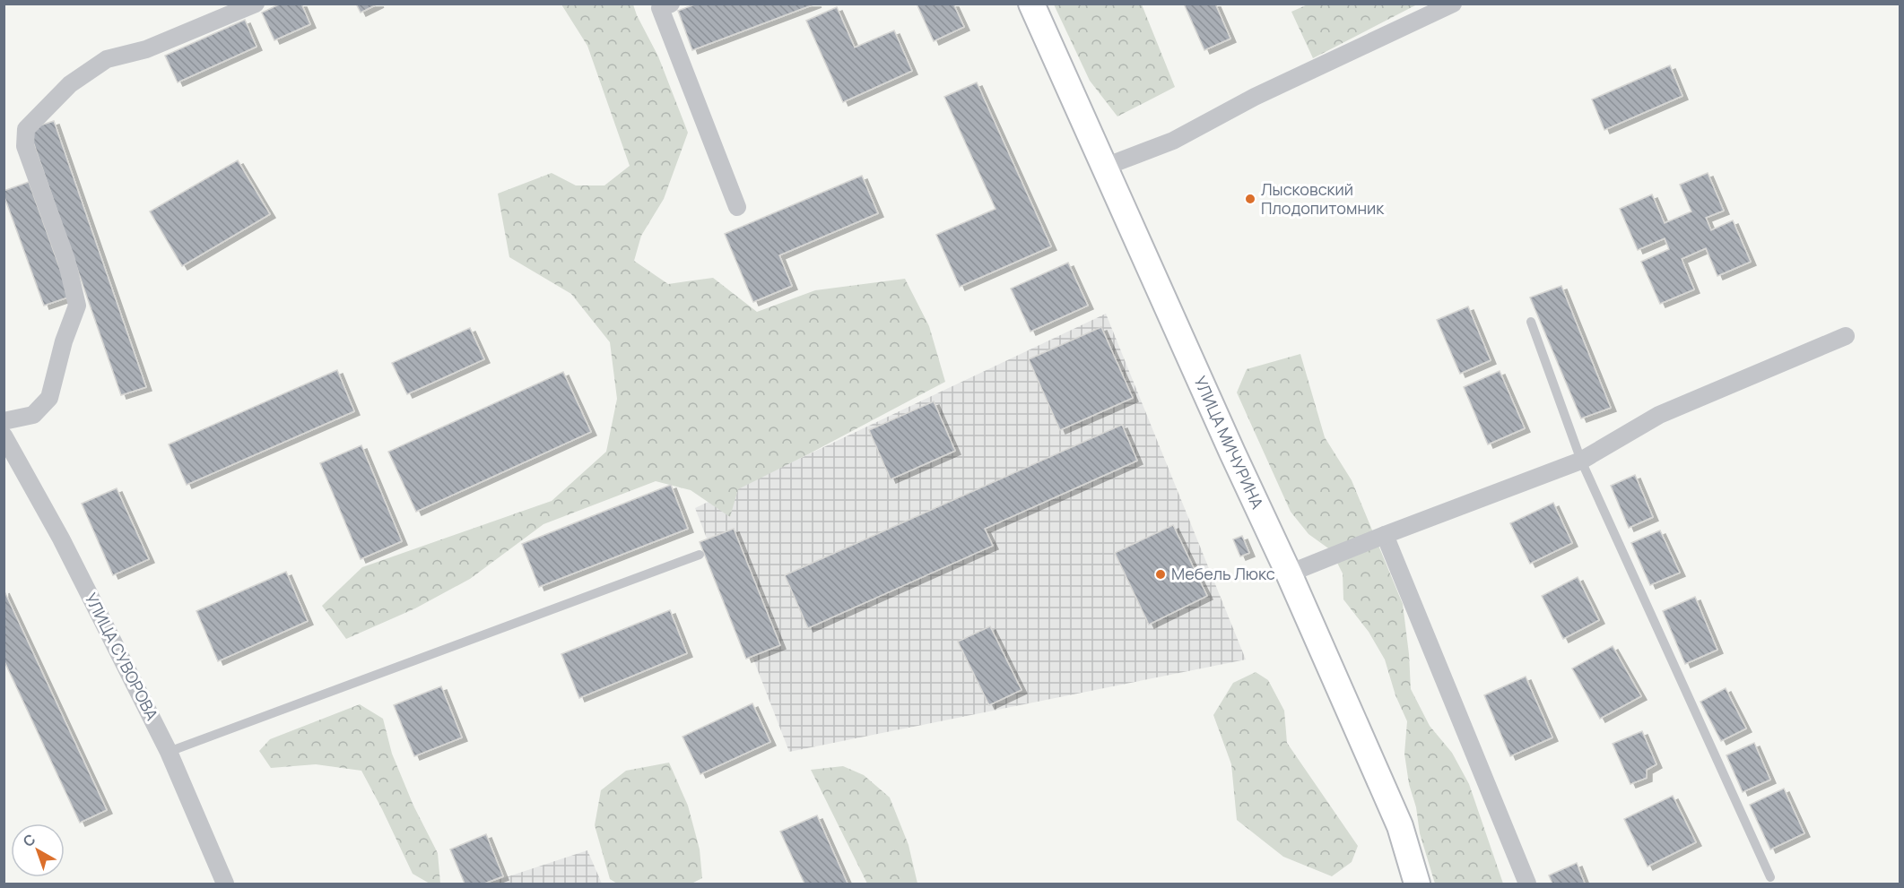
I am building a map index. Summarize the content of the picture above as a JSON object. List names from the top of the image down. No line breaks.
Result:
{"streets":{"main road":["УЛИЦА МИЧУРИНА"],"street":["УЛИЦА СУВОРОВА"]},"places":["Лысковский Плодопитомник","Мебель Люкс"],"north":"top left"}
